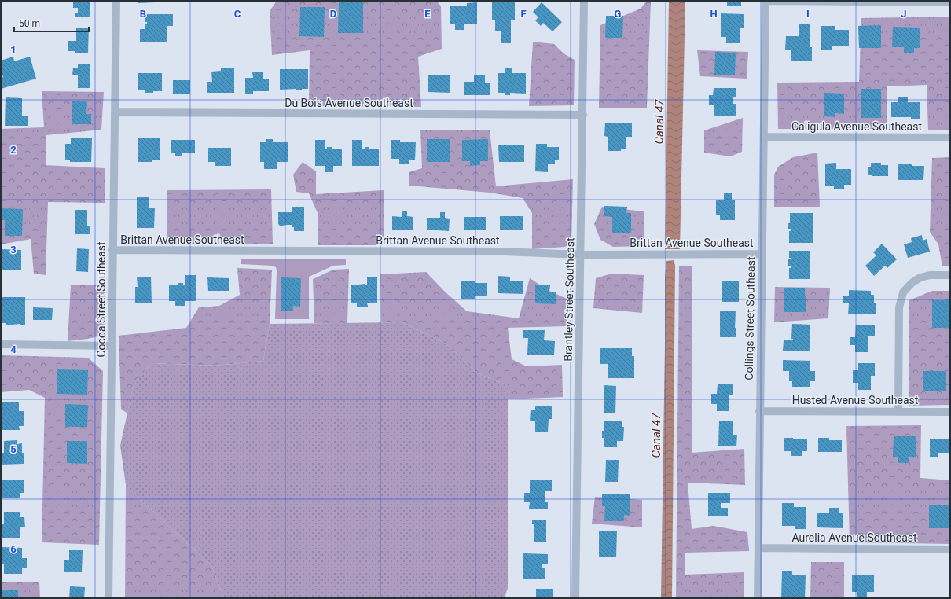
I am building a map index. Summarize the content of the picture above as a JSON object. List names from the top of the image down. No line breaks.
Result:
{"streets":{"street":["Du Bois Avenue Southeast","Caligula Avenue Southeast","Brittan Avenue Southeast","Cocoa Street Southeast","Brantley Street Southeast","Collings Street Southeast","Husted Avenue Southeast","Aurelia Avenue Southeast"]},"crossings":[["Du Bois Avenue Southeast","Cocoa Street Southeast"],["Du Bois Avenue Southeast","Brantley Street Southeast"],["Caligula Avenue Southeast","Collings Street Southeast"],["Brittan Avenue Southeast","Cocoa Street Southeast"],["Brittan Avenue Southeast","Brantley Street Southeast"],["Brittan Avenue Southeast","Collings Street Southeast"],["Collings Street Southeast","Husted Avenue Southeast"],["Collings Street Southeast","Aurelia Avenue Southeast"]],"water":["Canal 47"],"scale_bar":"50 m","grid":{"columns":["B","C","D","E","F","G","H","I","J"],"rows":["1","2","3","4","5","6"]}}
